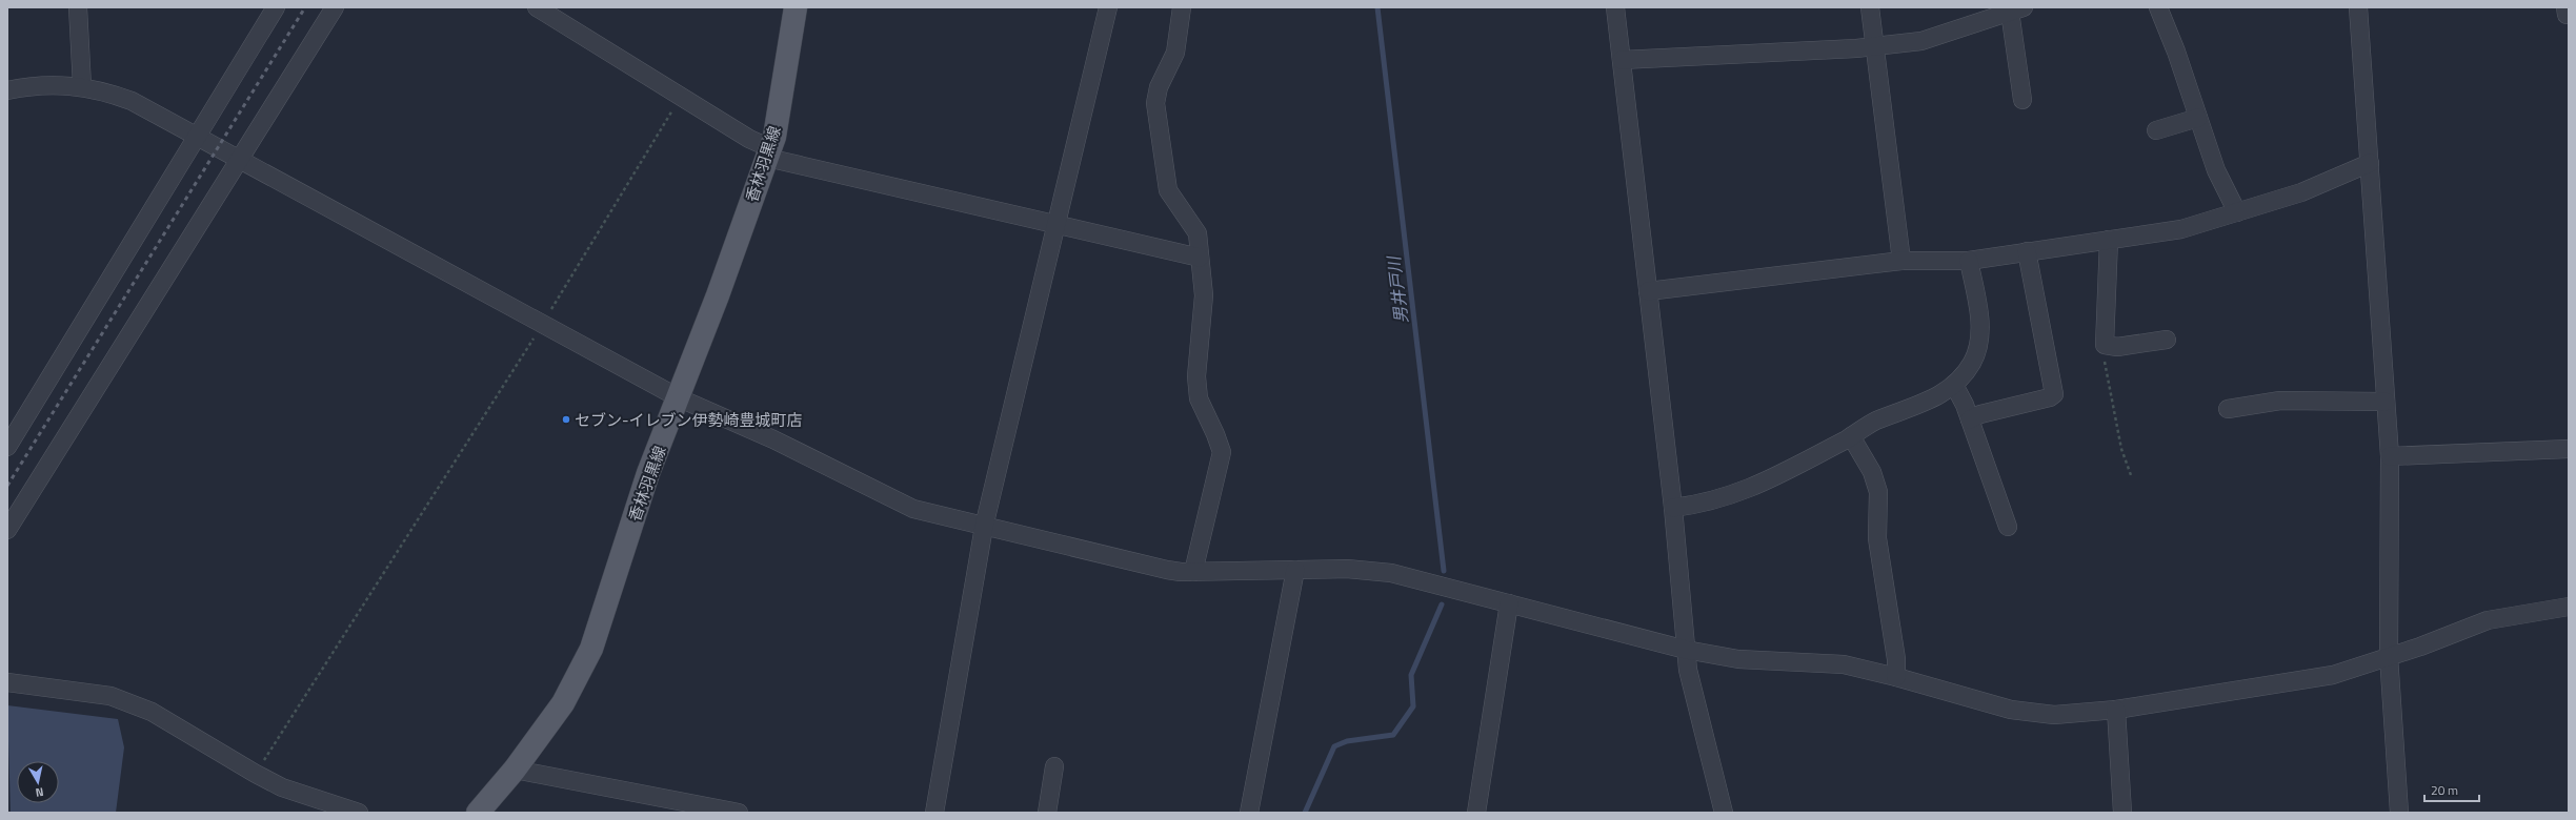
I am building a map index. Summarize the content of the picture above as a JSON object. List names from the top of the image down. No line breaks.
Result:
{"streets":{"main road":["香林羽黒線"]},"water":["男井戸川"],"places":["セブン-イレブン伊勢崎豊城町店"],"scale_bar":"20 m","north":"bottom"}
